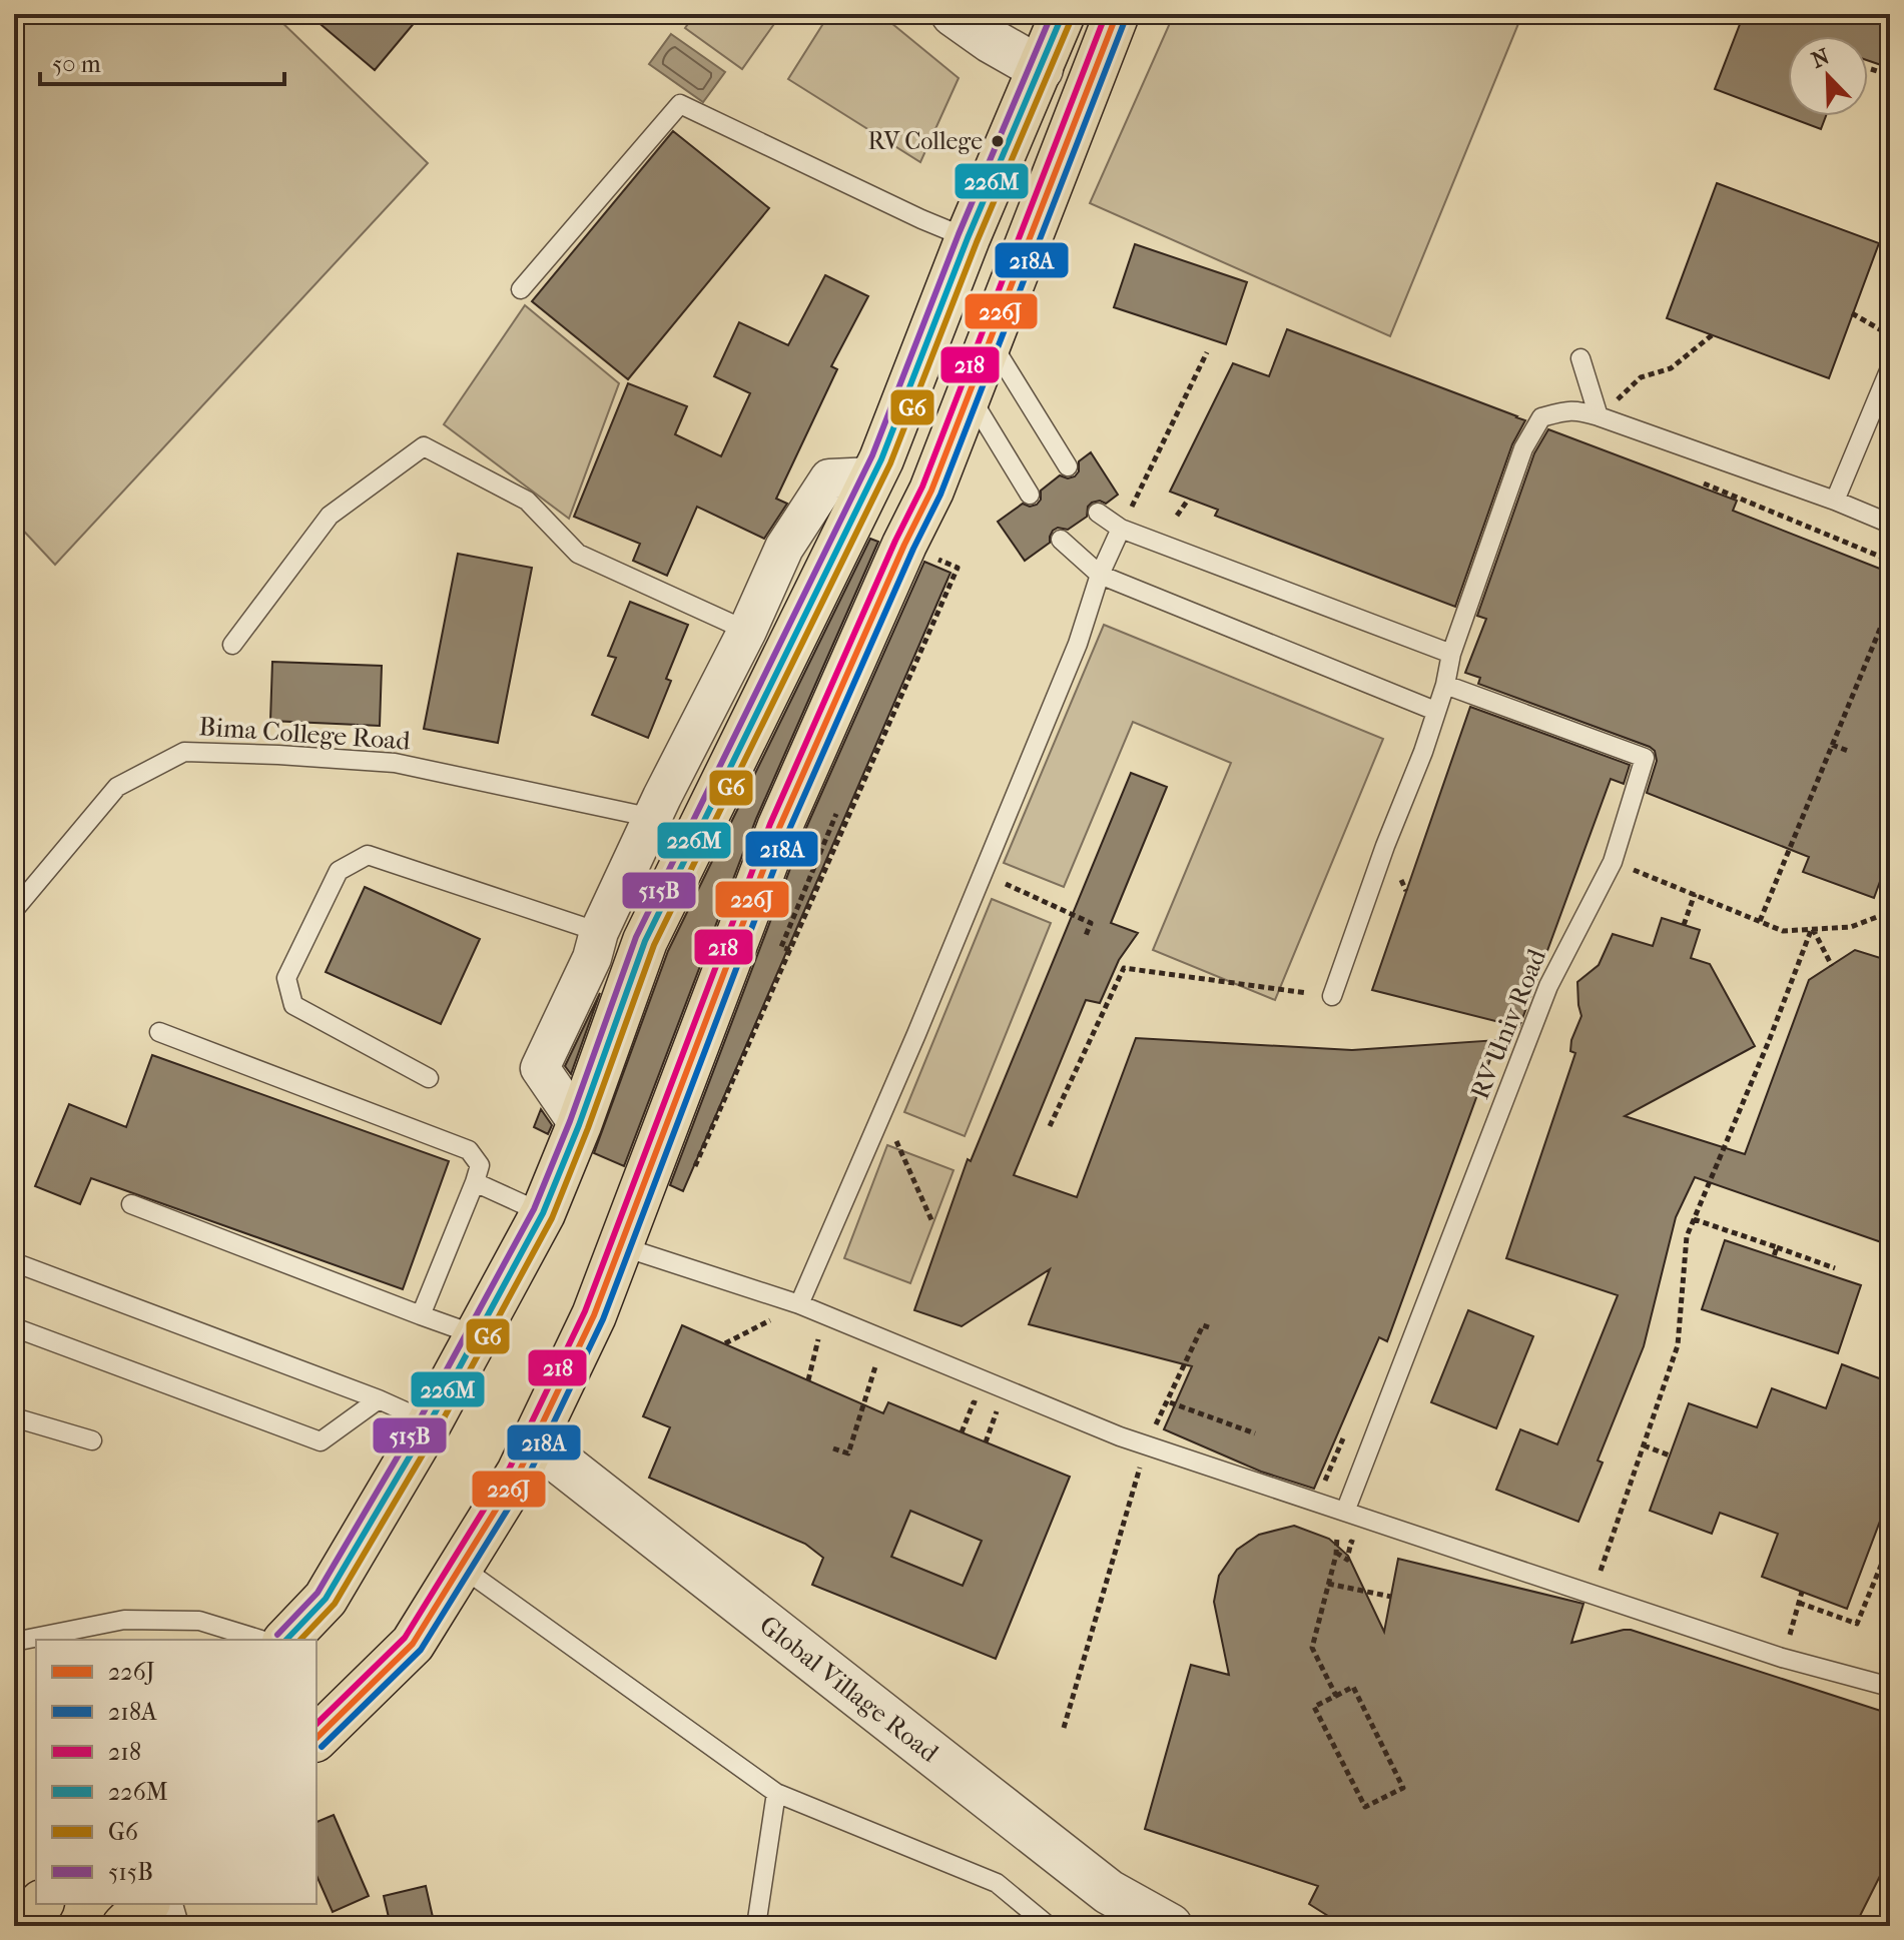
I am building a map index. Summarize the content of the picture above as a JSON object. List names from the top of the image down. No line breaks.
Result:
{"streets":{"street":["Global Village Road"],"lane":["Bima College Road","RV Univ Road"]},"places":["RV College"],"lines":["transit line 226J","transit line 218","transit line 226M","transit line 515B","transit line 218A","transit line G6"],"legend":["226J","218A","218","226M","G6","515B"],"scale_bar":"50 m","north":"top left"}
